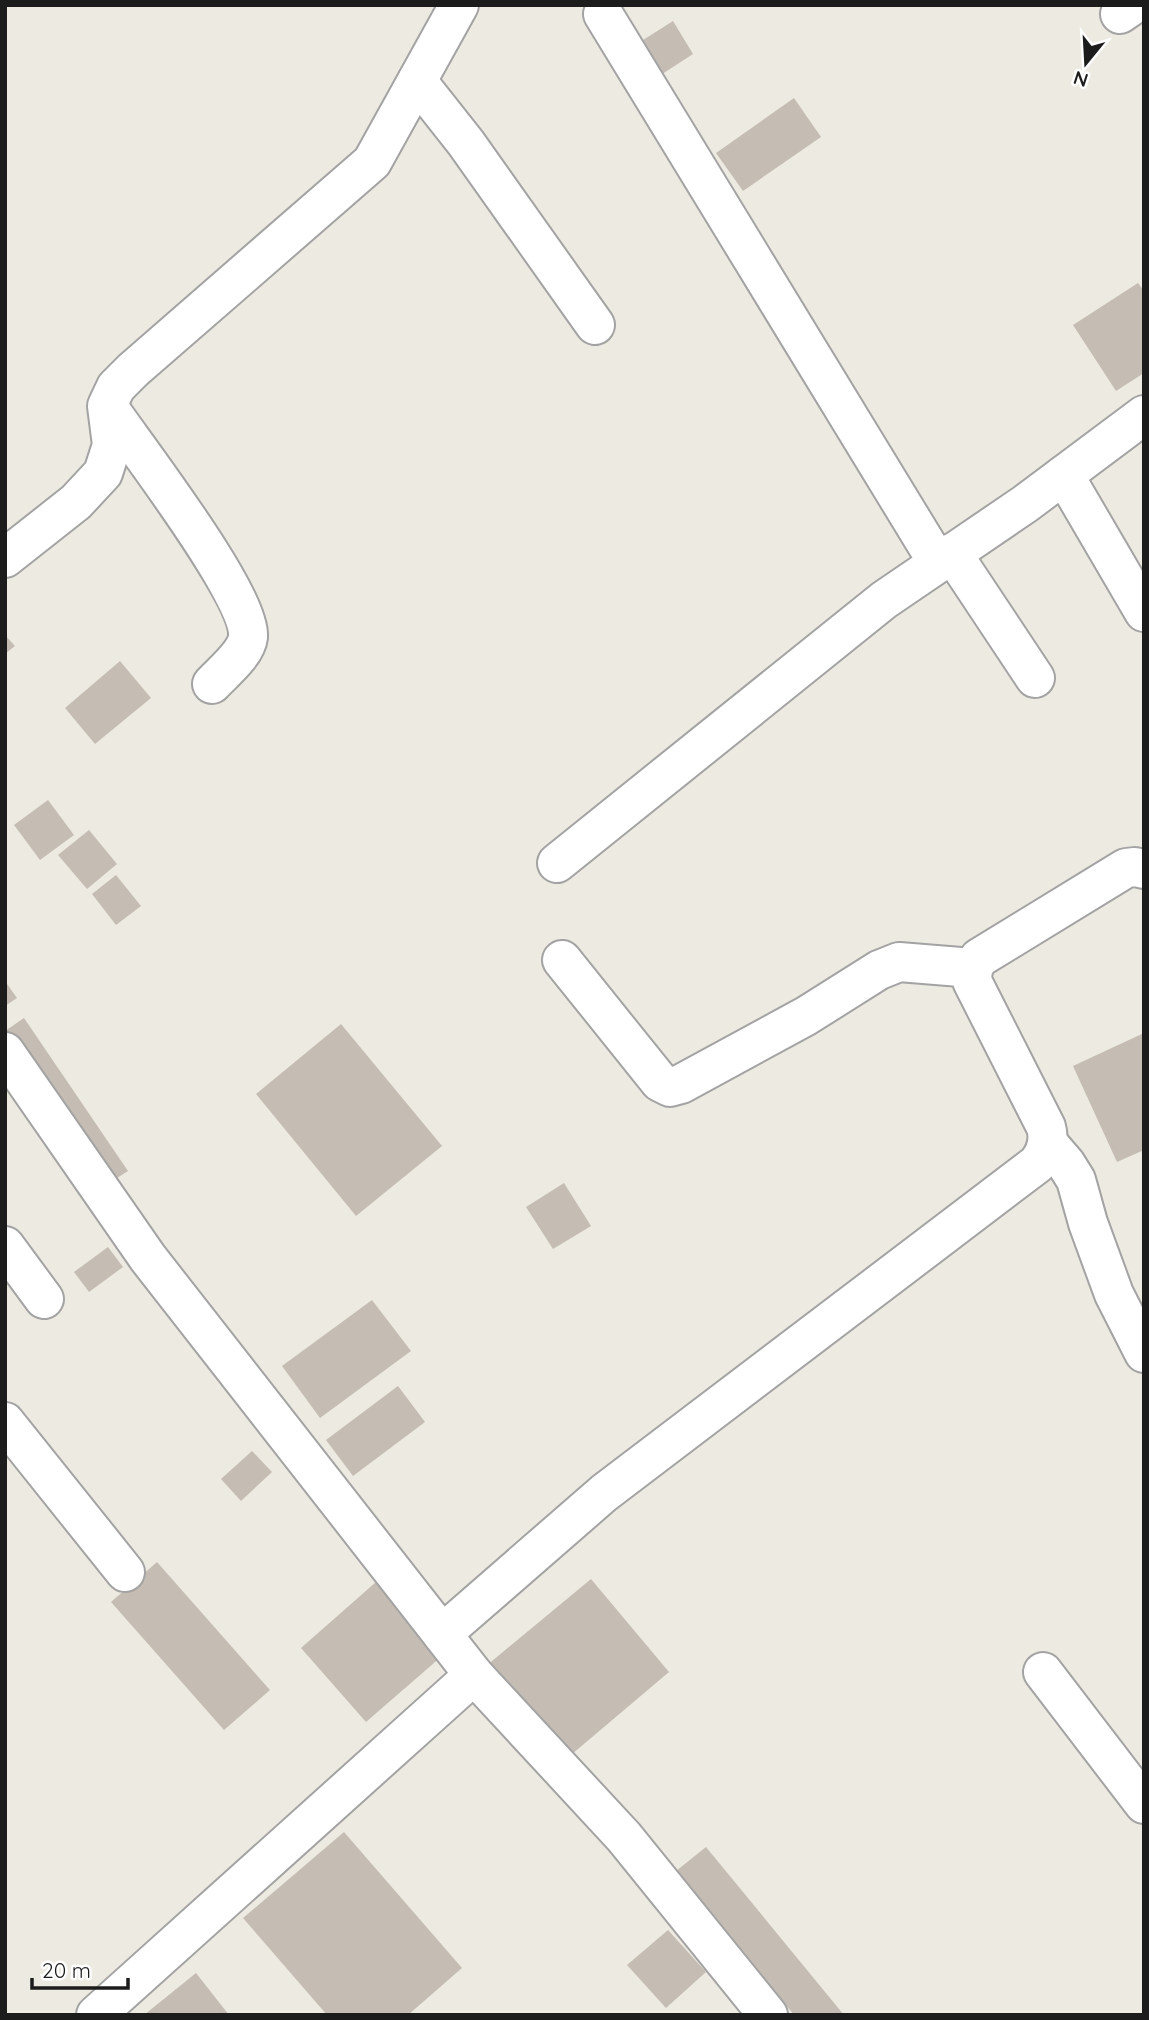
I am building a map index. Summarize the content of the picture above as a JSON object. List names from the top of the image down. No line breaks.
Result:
{"scale_bar":"20 m","north":"bottom"}
